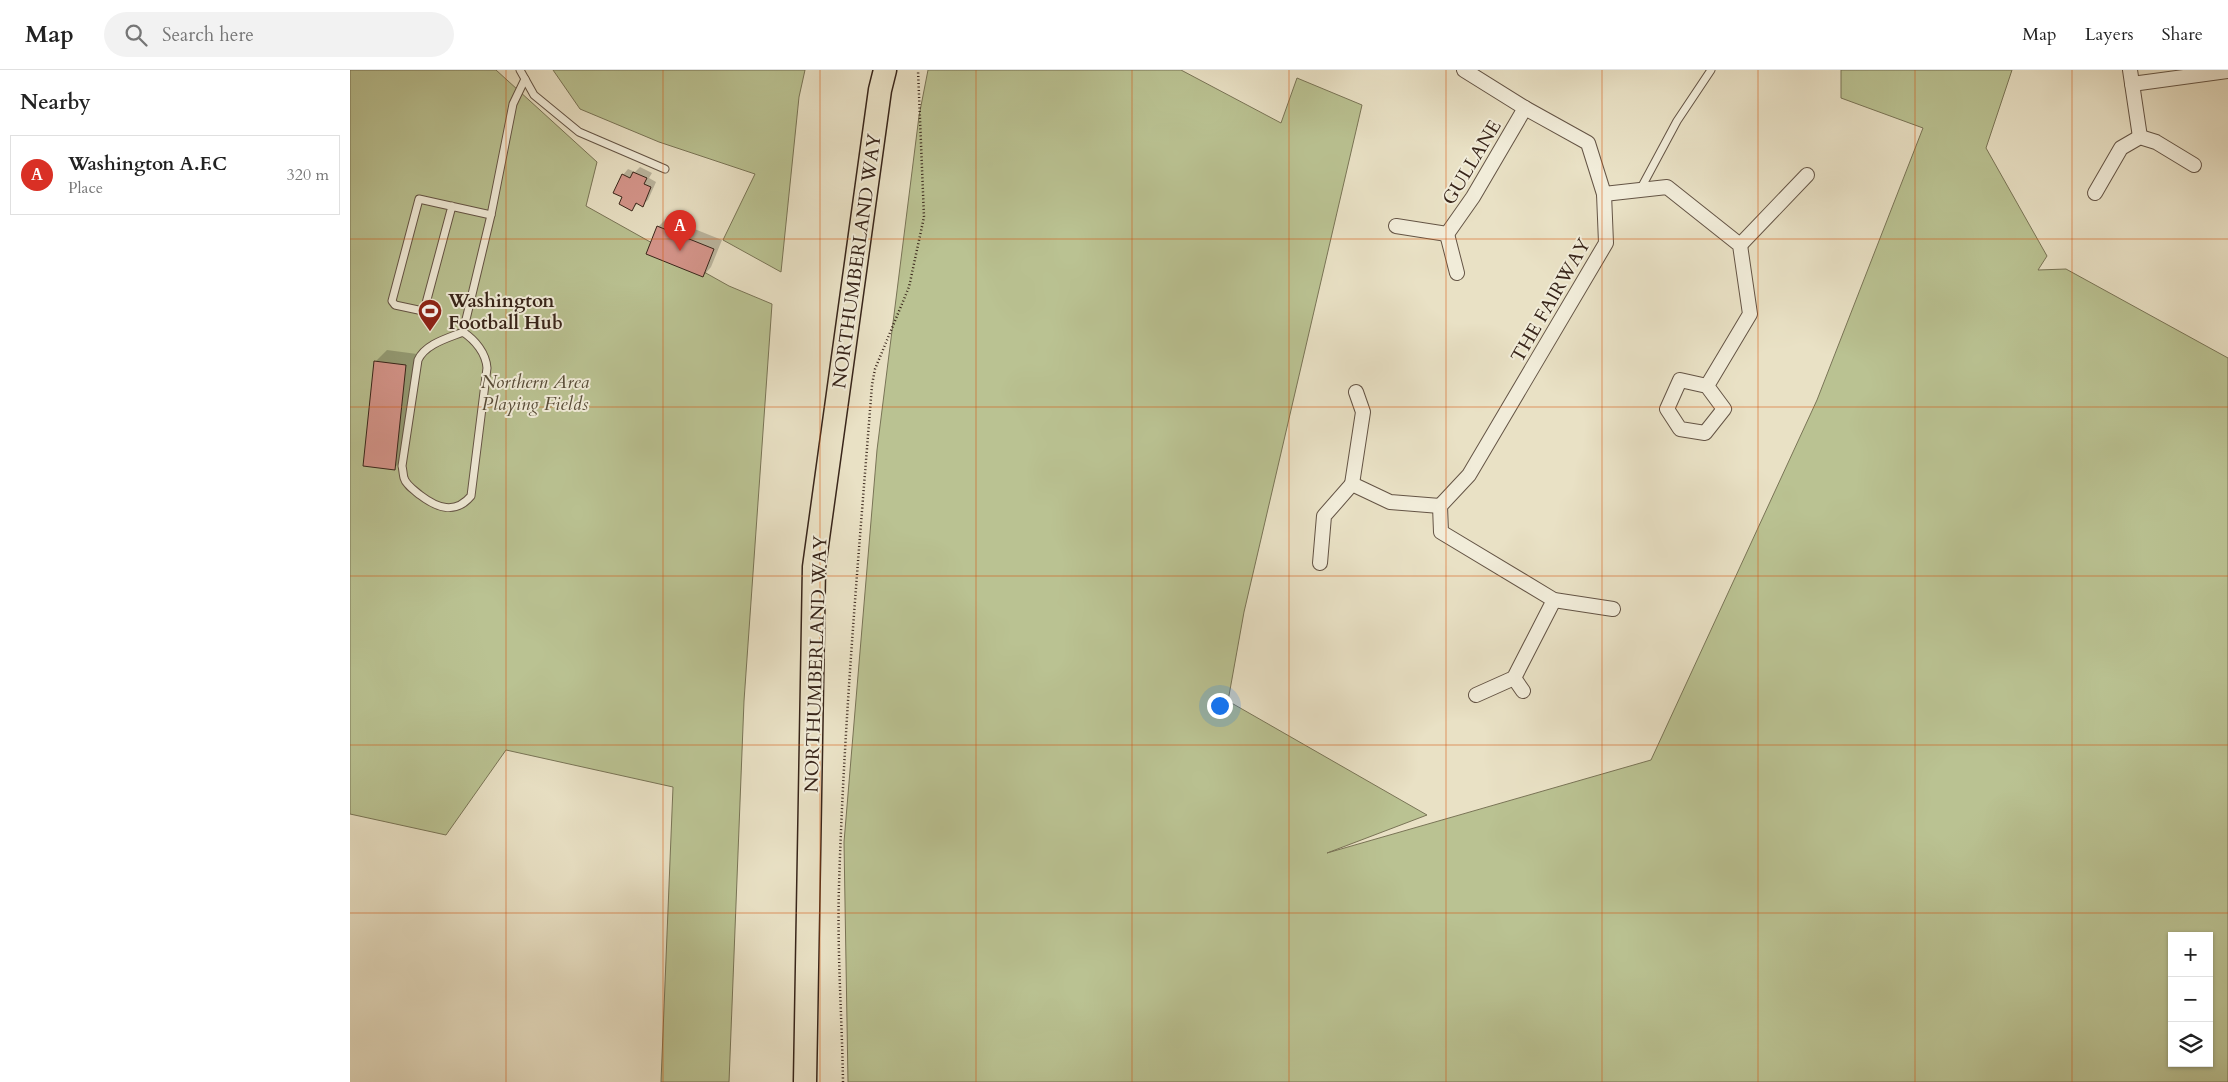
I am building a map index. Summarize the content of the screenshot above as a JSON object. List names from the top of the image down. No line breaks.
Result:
{"streets":{"main road":["NORTHUMBERLAND WAY"],"street":["GULLANE","THE FAIRWAY"]},"crossings":[["GULLANE","THE FAIRWAY"]],"parks":["Northern Area Playing Fields"],"places":{"sports":["Washington Football Hub"]},"page":{"header":"Map","search":"Search here","nav":["Map","Layers","Share"],"heading":"Nearby","list":[{"mark":"A","name":"Washington A.F.C","note":"Place","value":"320 m"}],"pins":"A","map_buttons":["+","−"]}}
